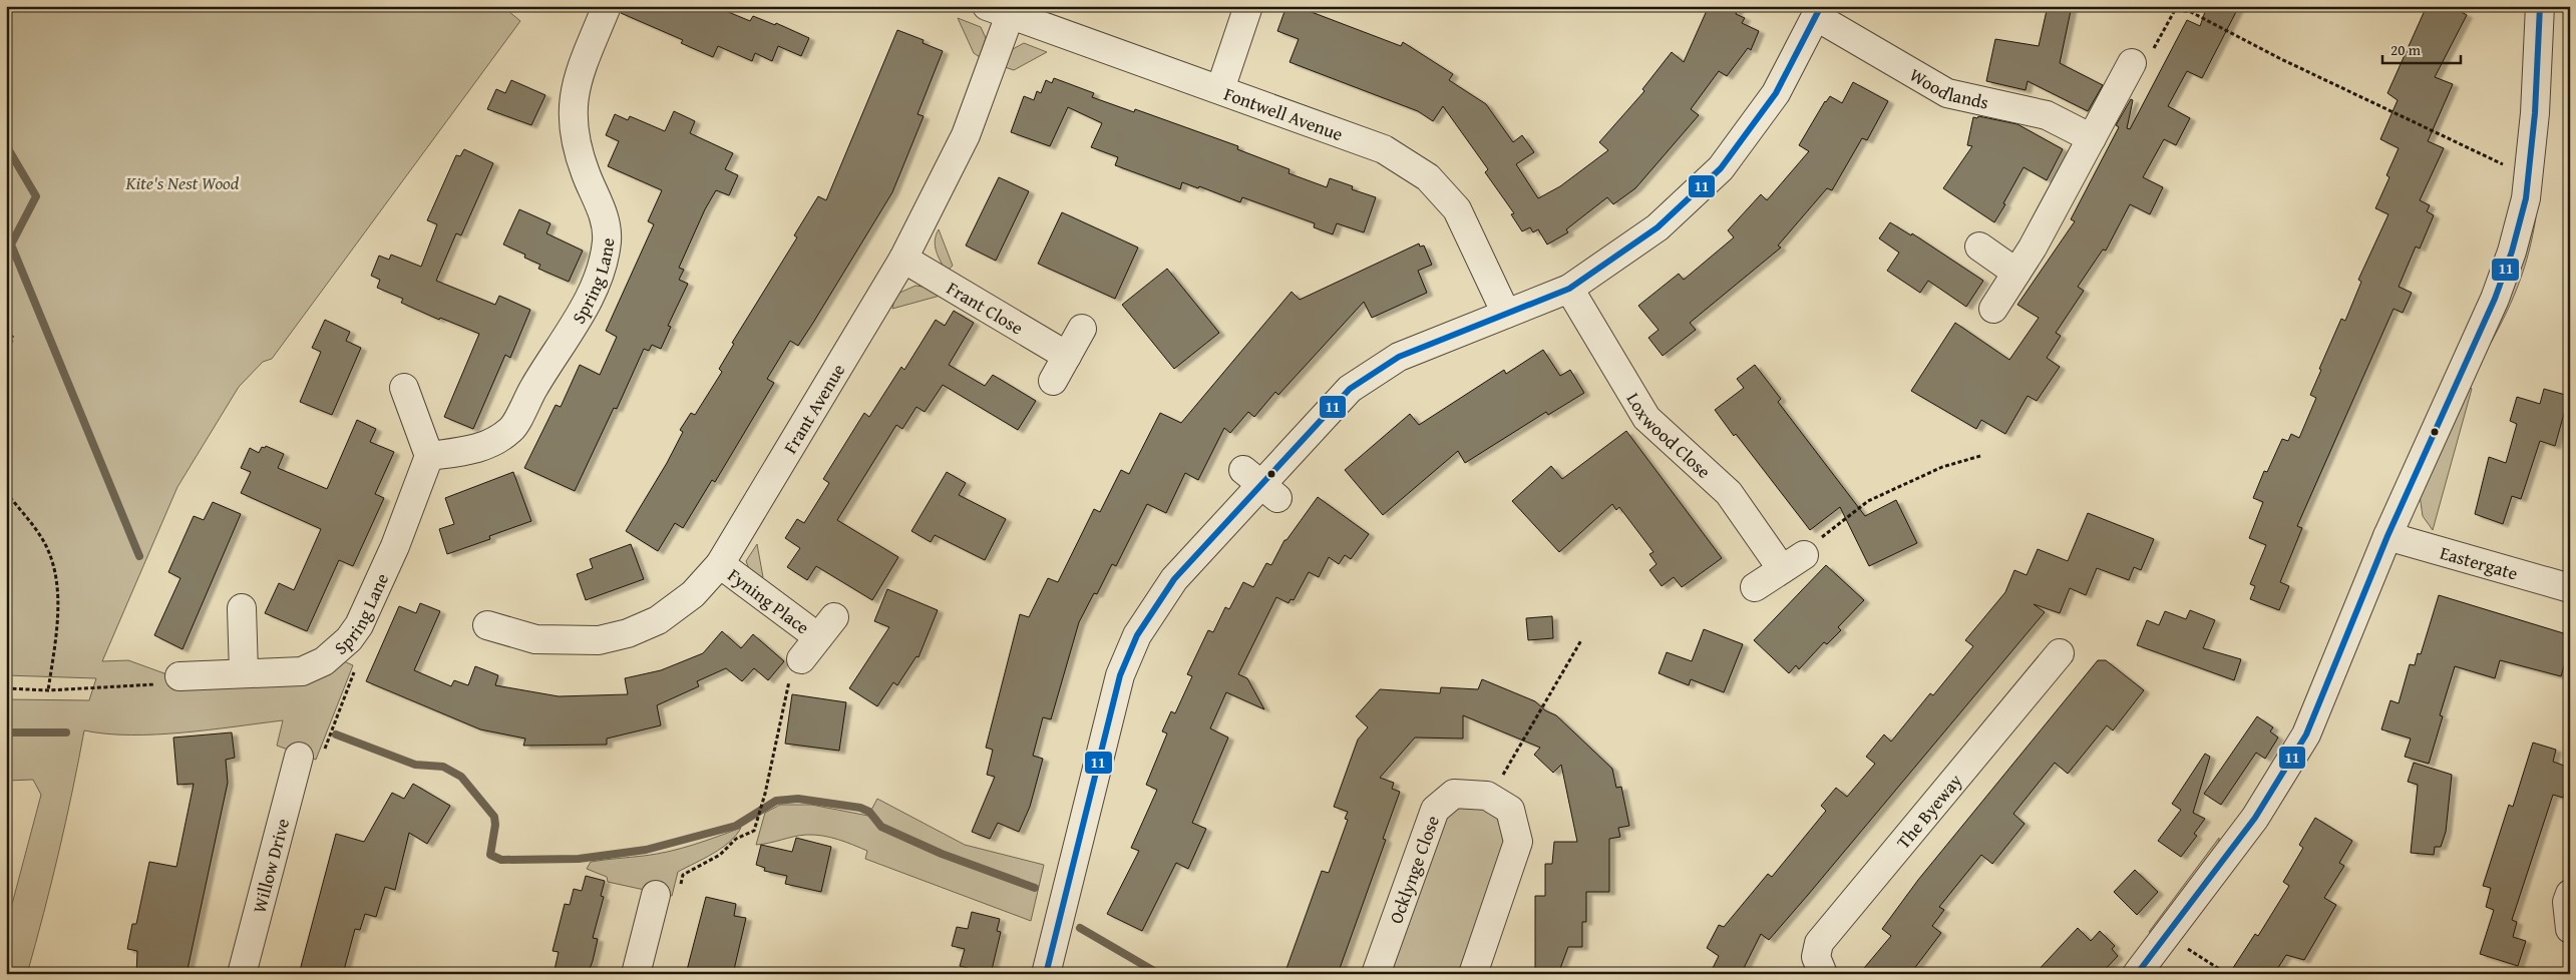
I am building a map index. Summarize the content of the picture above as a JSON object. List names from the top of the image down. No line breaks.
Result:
{"streets":{"street":["Woodlands","Fontwell Avenue","Spring Lane","Frant Close","Frant Avenue","Loxwood Close","Eastergate","Fyning Place","The Byeway","Willow Drive","Ocklynge Close"]},"crossings":[["Fontwell Avenue","Frant Avenue"],["Frant Close","Frant Avenue"],["Frant Avenue","Fyning Place"]],"parks":["Kite's Nest Wood"],"lines":["transit line 11"],"scale_bar":"20 m"}
